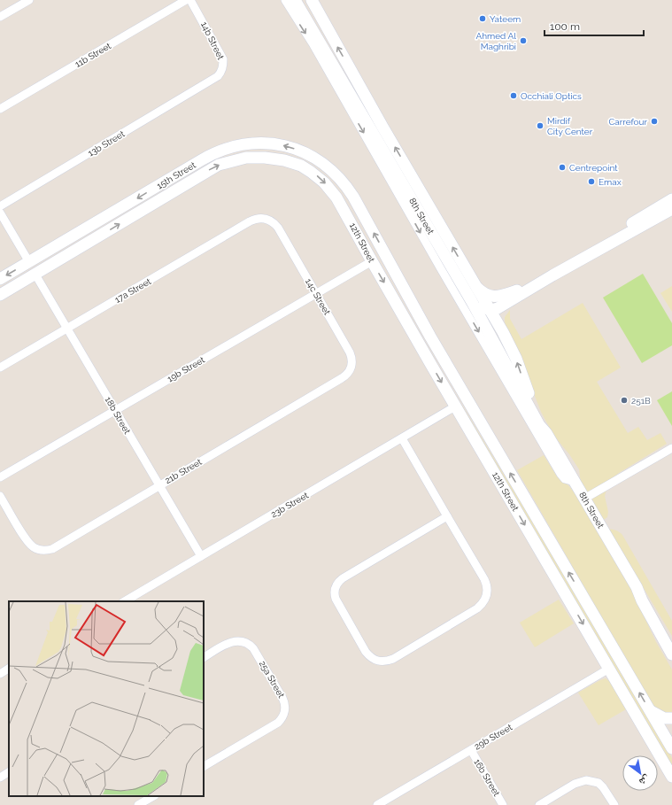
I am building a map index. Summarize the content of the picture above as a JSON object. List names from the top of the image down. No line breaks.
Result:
{"streets":{"street":["14b Street","11b Street","13b Street","15th Street","8th Street","12th Street","17a Street","14c Street","19b Street","18b Street","21b Street","23b Street","25a Street","29b Street","16b Street"]},"crossings":[["14b Street","13b Street"],["15th Street","12th Street"],["15th Street","18b Street"],["12th Street","19b Street"],["12th Street","23b Street"],["12th Street","29b Street"],["17a Street","14c Street"],["17a Street","18b Street"],["14c Street","19b Street"],["14c Street","21b Street"],["19b Street","18b Street"],["18b Street","21b Street"],["18b Street","23b Street"],["29b Street","16b Street"]],"places":["Yateem","Ahmed Al Maghribi","Occhiali Optics","Carrefour","Mirdif City Center","Centrepoint","Emax","251B"],"scale_bar":"100 m","north":"bottom right"}
